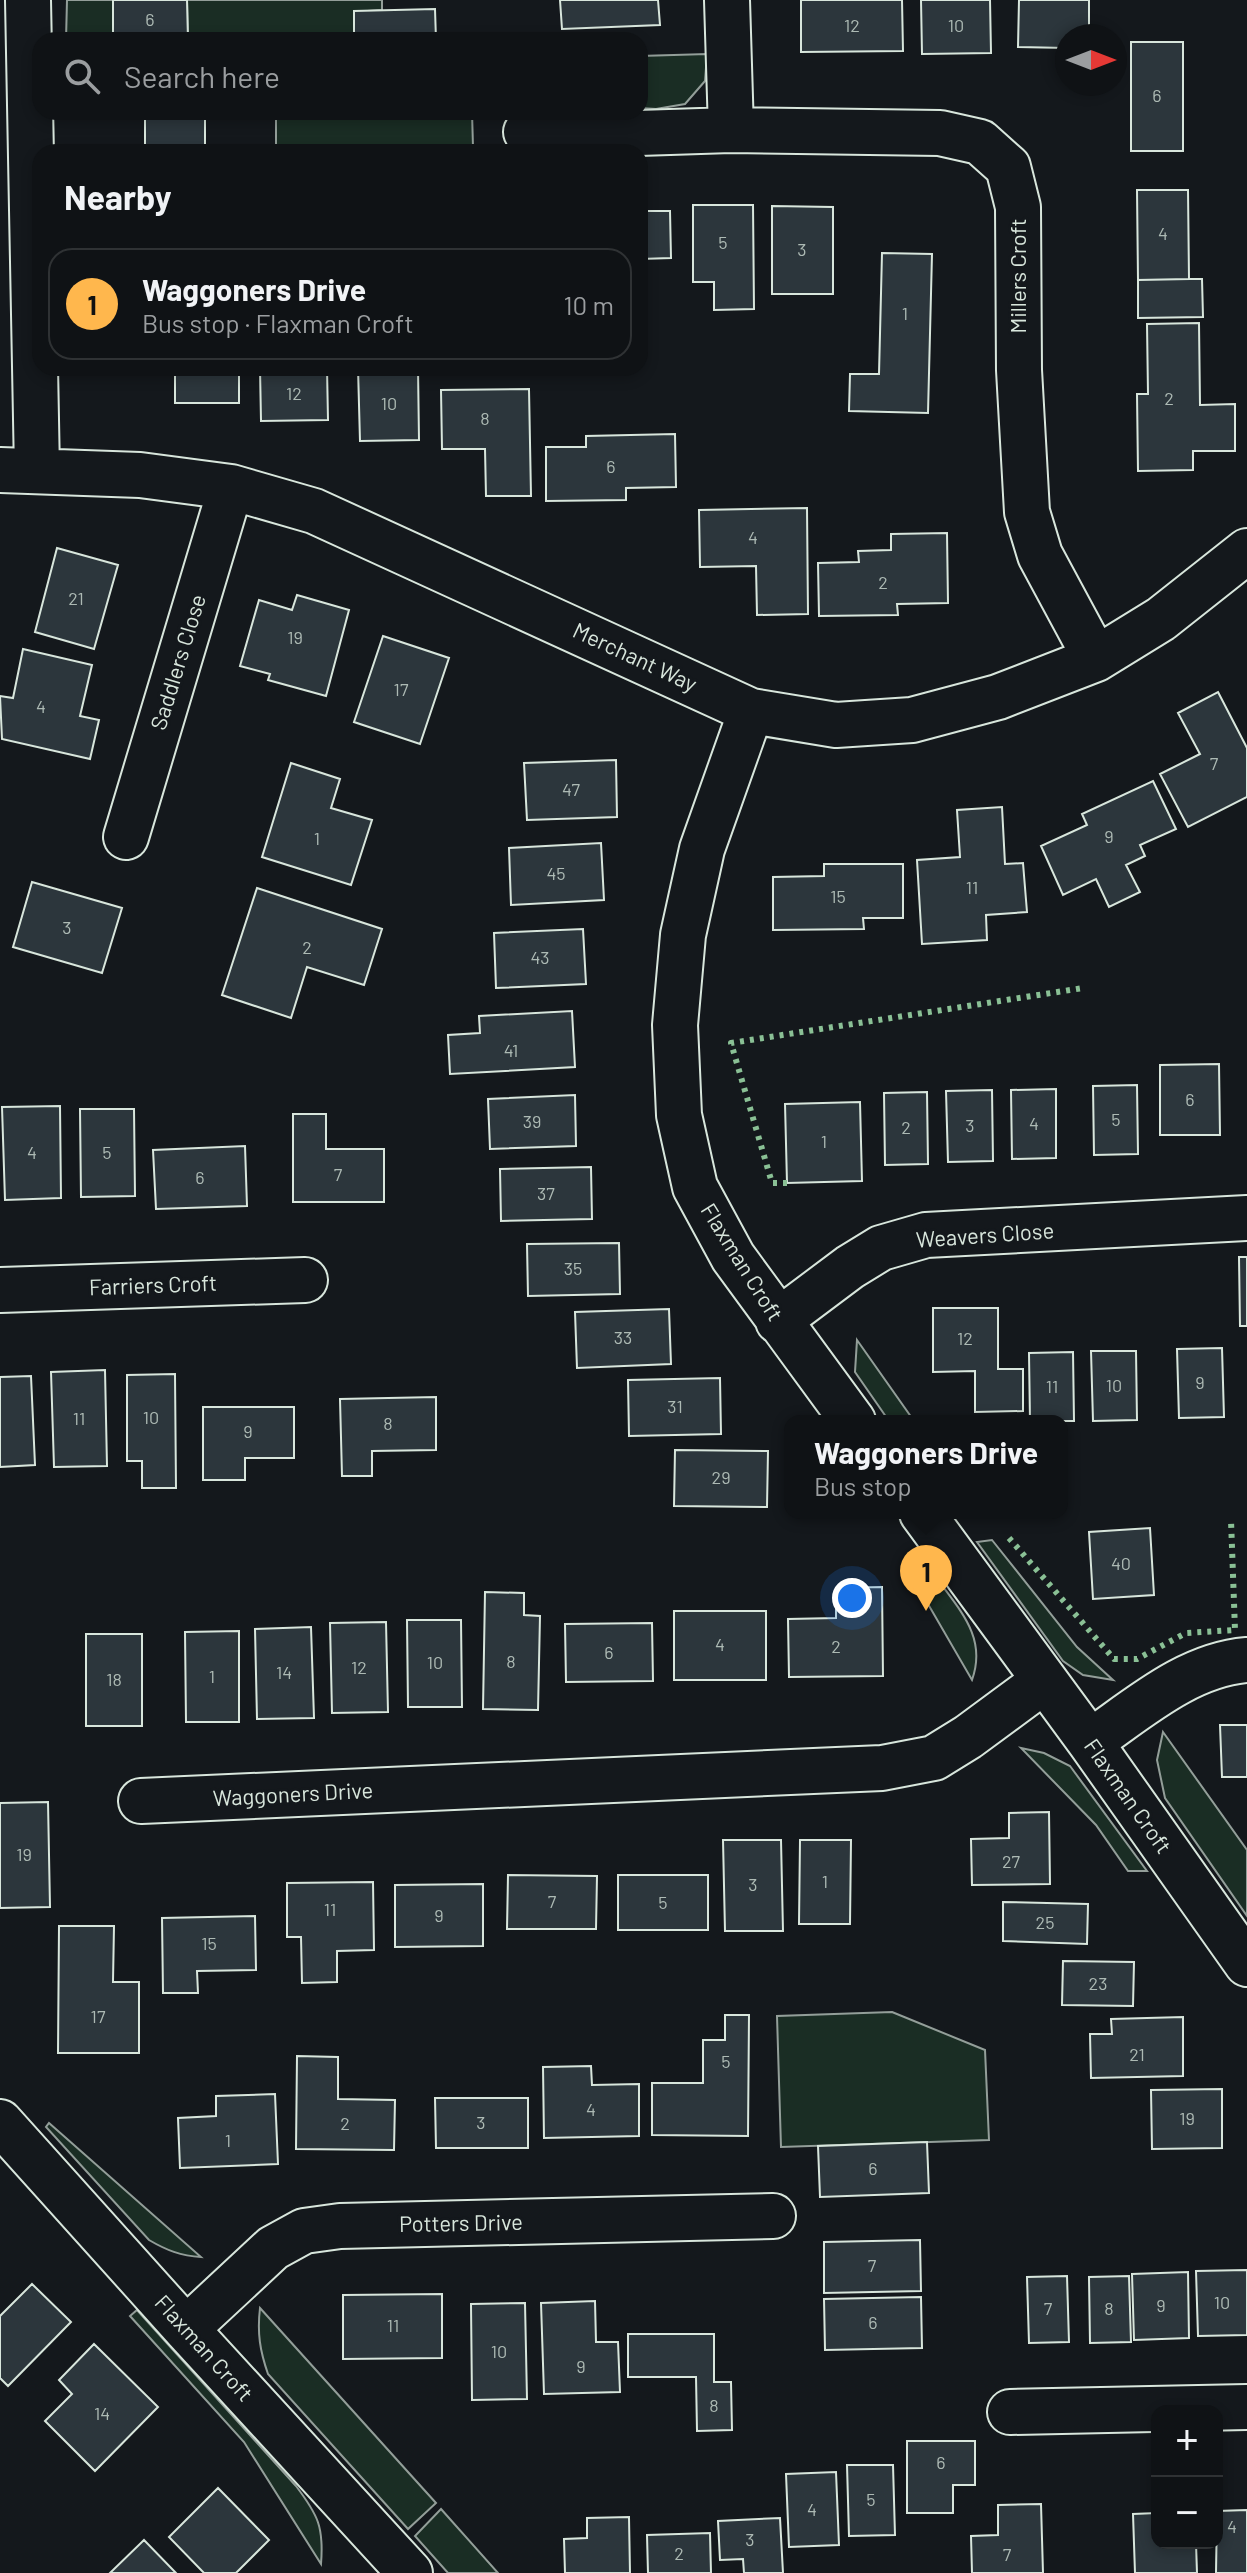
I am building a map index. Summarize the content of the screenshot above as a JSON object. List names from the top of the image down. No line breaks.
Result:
{"streets":{"street":["Millers Croft","Merchant Way","Saddlers Close","Weavers Close","Flaxman Croft","Farriers Croft","Waggoners Drive","Potters Drive"]},"crossings":[["Millers Croft","Merchant Way"],["Merchant Way","Saddlers Close"],["Merchant Way","Flaxman Croft"],["Weavers Close","Flaxman Croft"],["Flaxman Croft","Waggoners Drive"],["Flaxman Croft","Potters Drive"]],"house_numbers":["6","12","10","6","4","5","3","1","12","2","10","8","6","4","2","21","19","17","4","7","47","9","1","45","11","15","3","2","43","41","6","5","39","4","3","2","1","4","5","7","6","37","35","33","12","9","10","11","31","10","11","8","9","29","40","4","2","6","8","10","12","14","1","18","19","27","1","3","7","5","11","9","25","15","23","17","21","5","4","19","3","2","1","6","7","10","9","7","8","6","11","10","9","8","14","6","5","4","4","3","2","7"],"north":"right","page":{"search":"Search here","heading":"Nearby","list":[{"mark":"1","name":"Waggoners Drive","note":"Bus stop · Flaxman Croft","value":"10 m"}],"popup":["Waggoners Drive","Bus stop"],"pins":"1","map_buttons":["+","−"]}}
